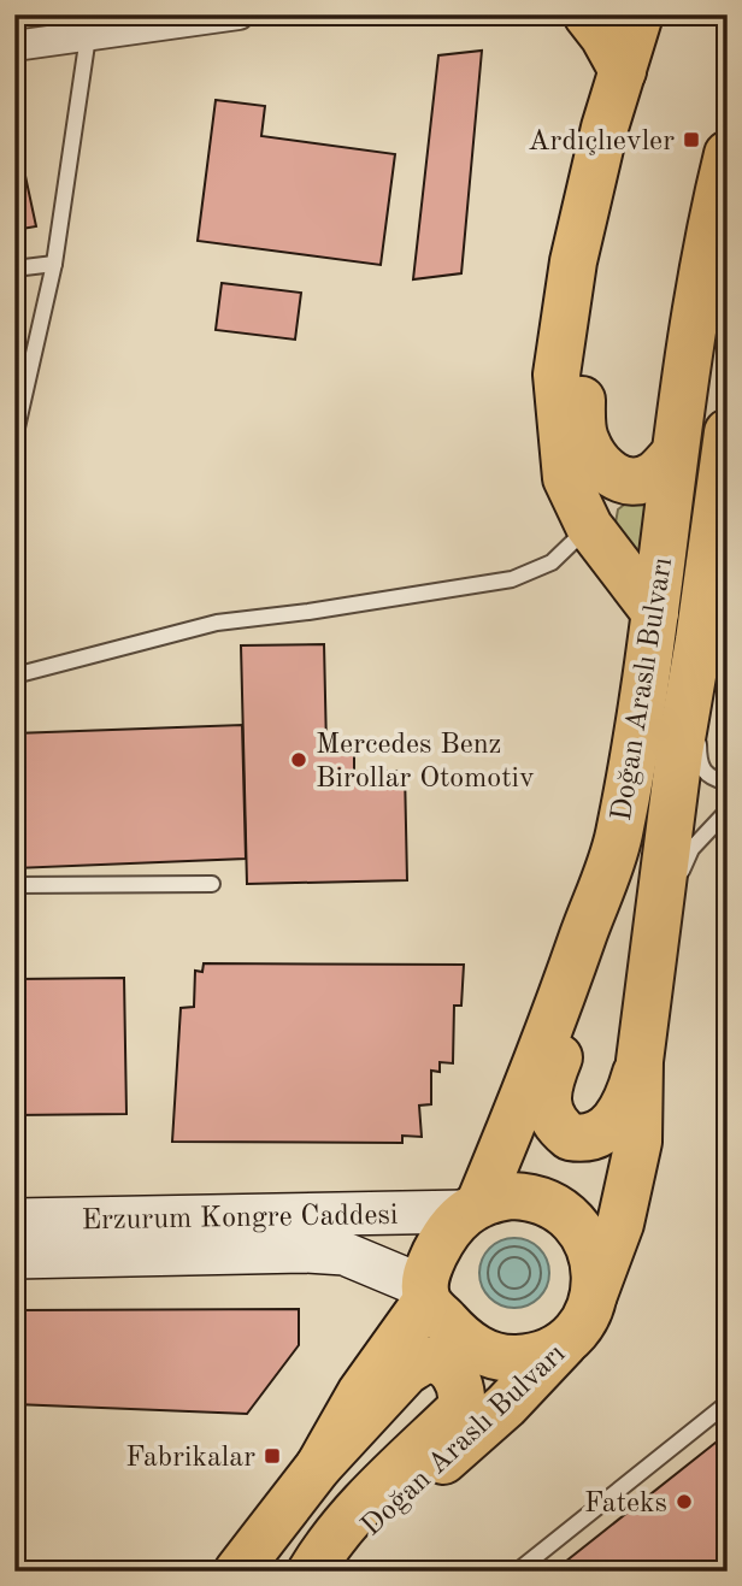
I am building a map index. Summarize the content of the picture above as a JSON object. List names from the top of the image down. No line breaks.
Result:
{"streets":{"main road":["Doğan Araslı Bulvarı","Erzurum Kongre Caddesi"]},"crossings":[["Doğan Araslı Bulvarı","Erzurum Kongre Caddesi"]],"places":{"transit":["Ardıçlıevler","Fabrikalar"],"other":["Mercedes Benz Birollar Otomotiv","Fateks"]}}
